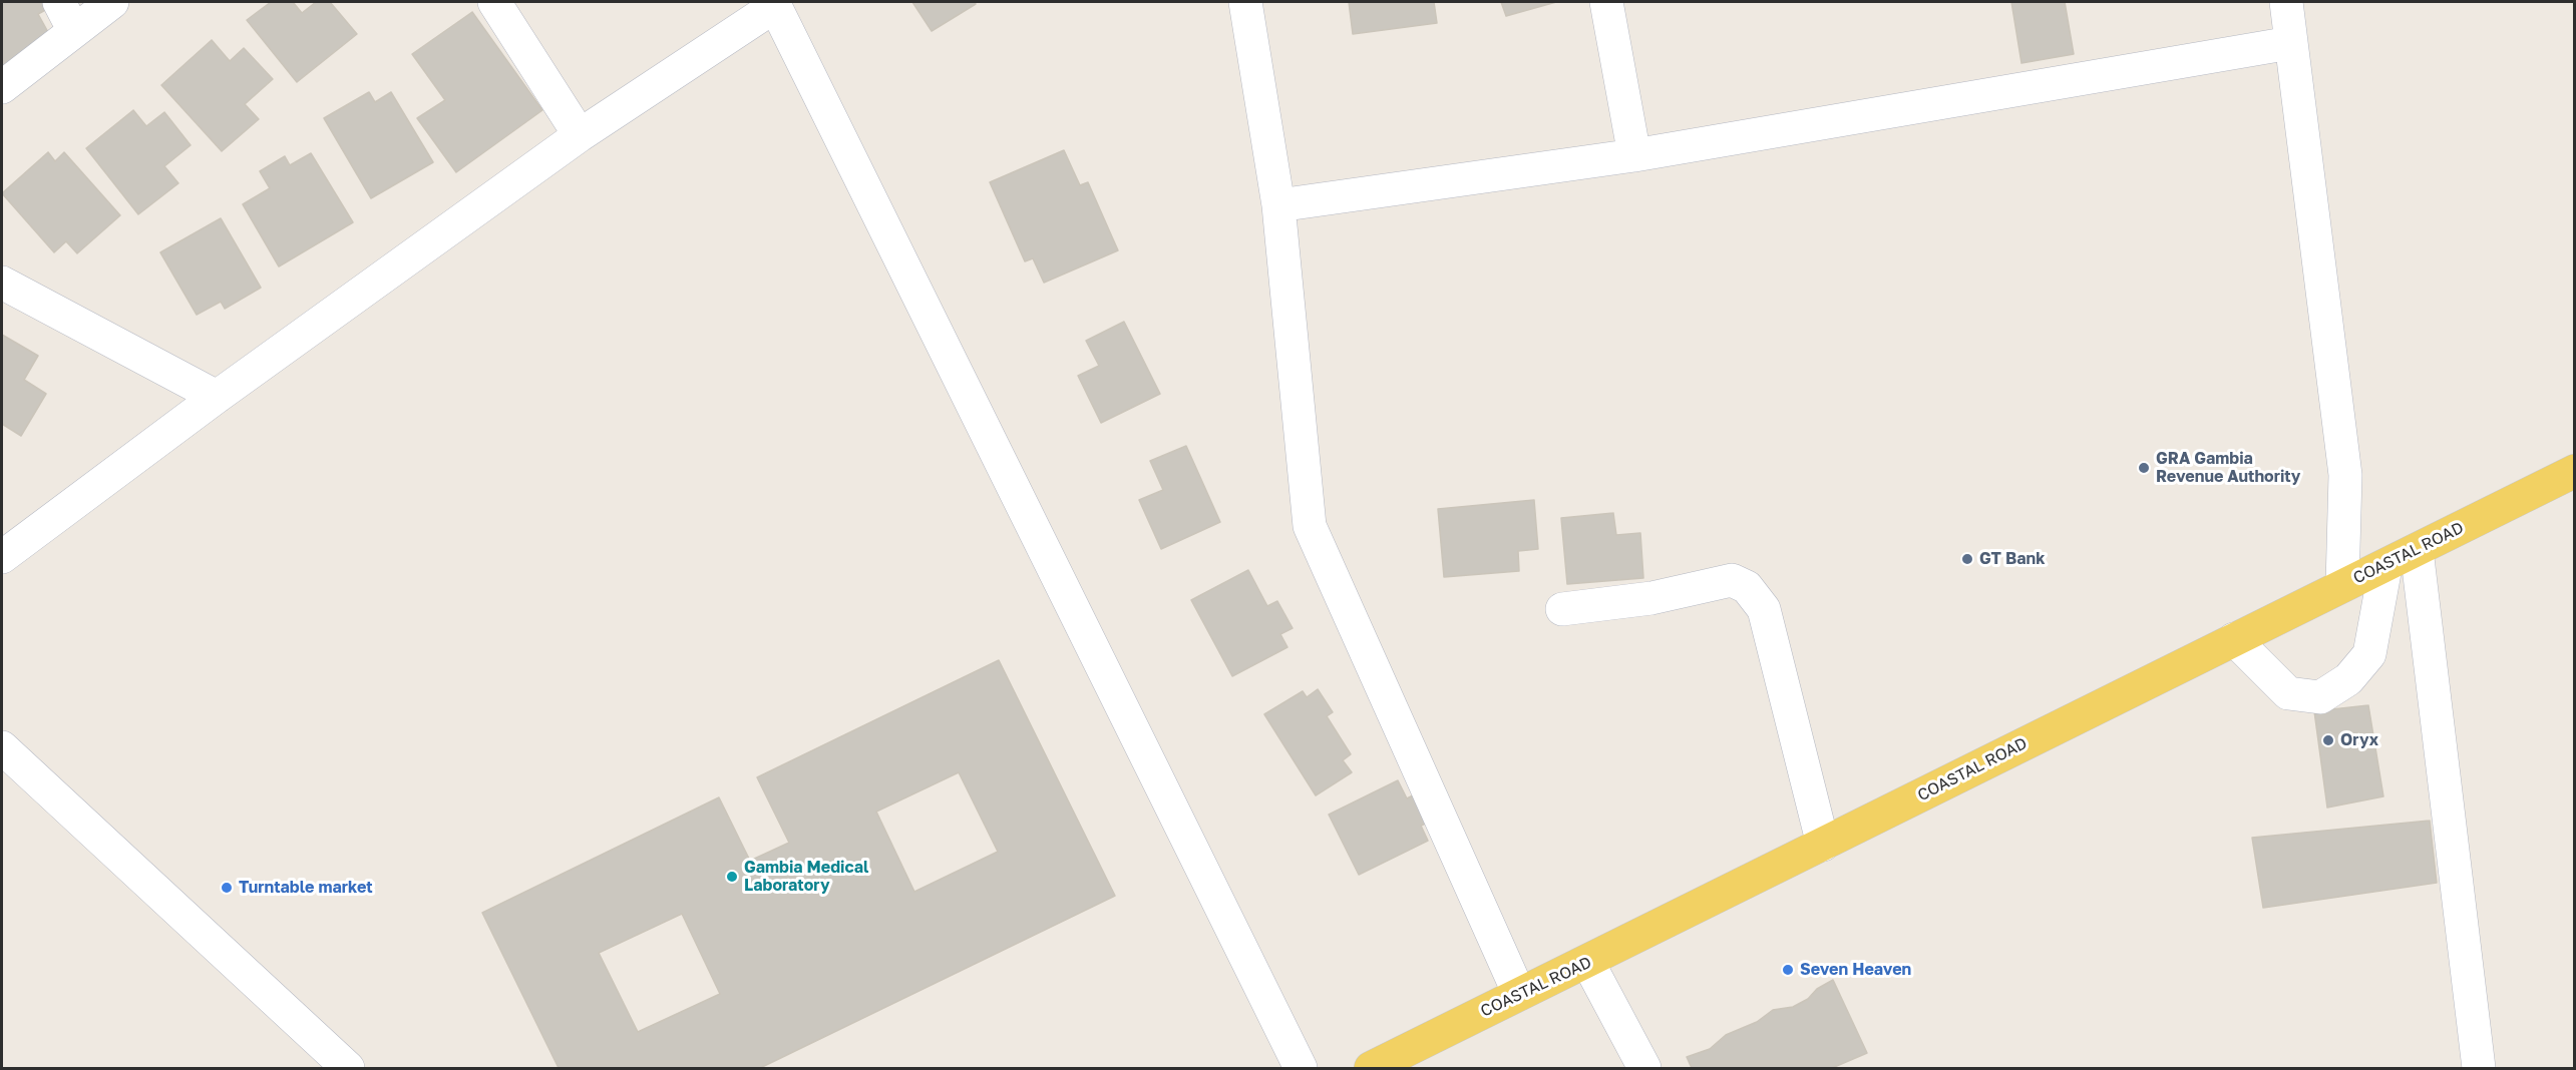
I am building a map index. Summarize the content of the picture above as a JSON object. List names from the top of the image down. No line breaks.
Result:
{"streets":{"main road":["COASTAL ROAD"]},"places":["GRA Gambia Revenue Authority","GT Bank","Oryx","Gambia Medical Laboratory","Turntable market","Seven Heaven"]}
